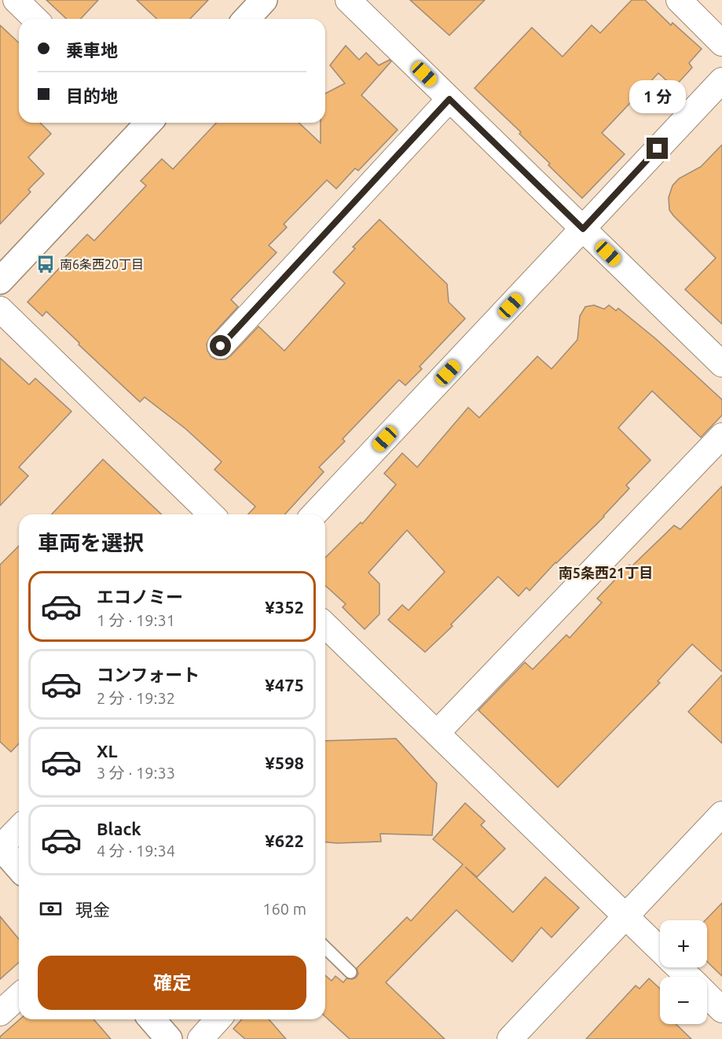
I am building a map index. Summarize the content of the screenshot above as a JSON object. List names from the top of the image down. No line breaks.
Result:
{"districts":["南5条西21丁目"],"places":{"bus stop":["南6条西20丁目"]},"page":{"banner":["乗車地","目的地"],"bubble":"1 分","heading":"車両を選択","list":[{"name":"エコノミー","note":"1 分 · 19:31","value":"¥352"},{"name":"コンフォート","note":"2 分 · 19:32","value":"¥475"},{"name":"XL","note":"3 分 · 19:33","value":"¥598"},{"name":"Black","note":"4 分 · 19:34","value":"¥622"}],"pay":["現金","160 m"],"map_buttons":["+","−"],"buttons":"確定"}}
